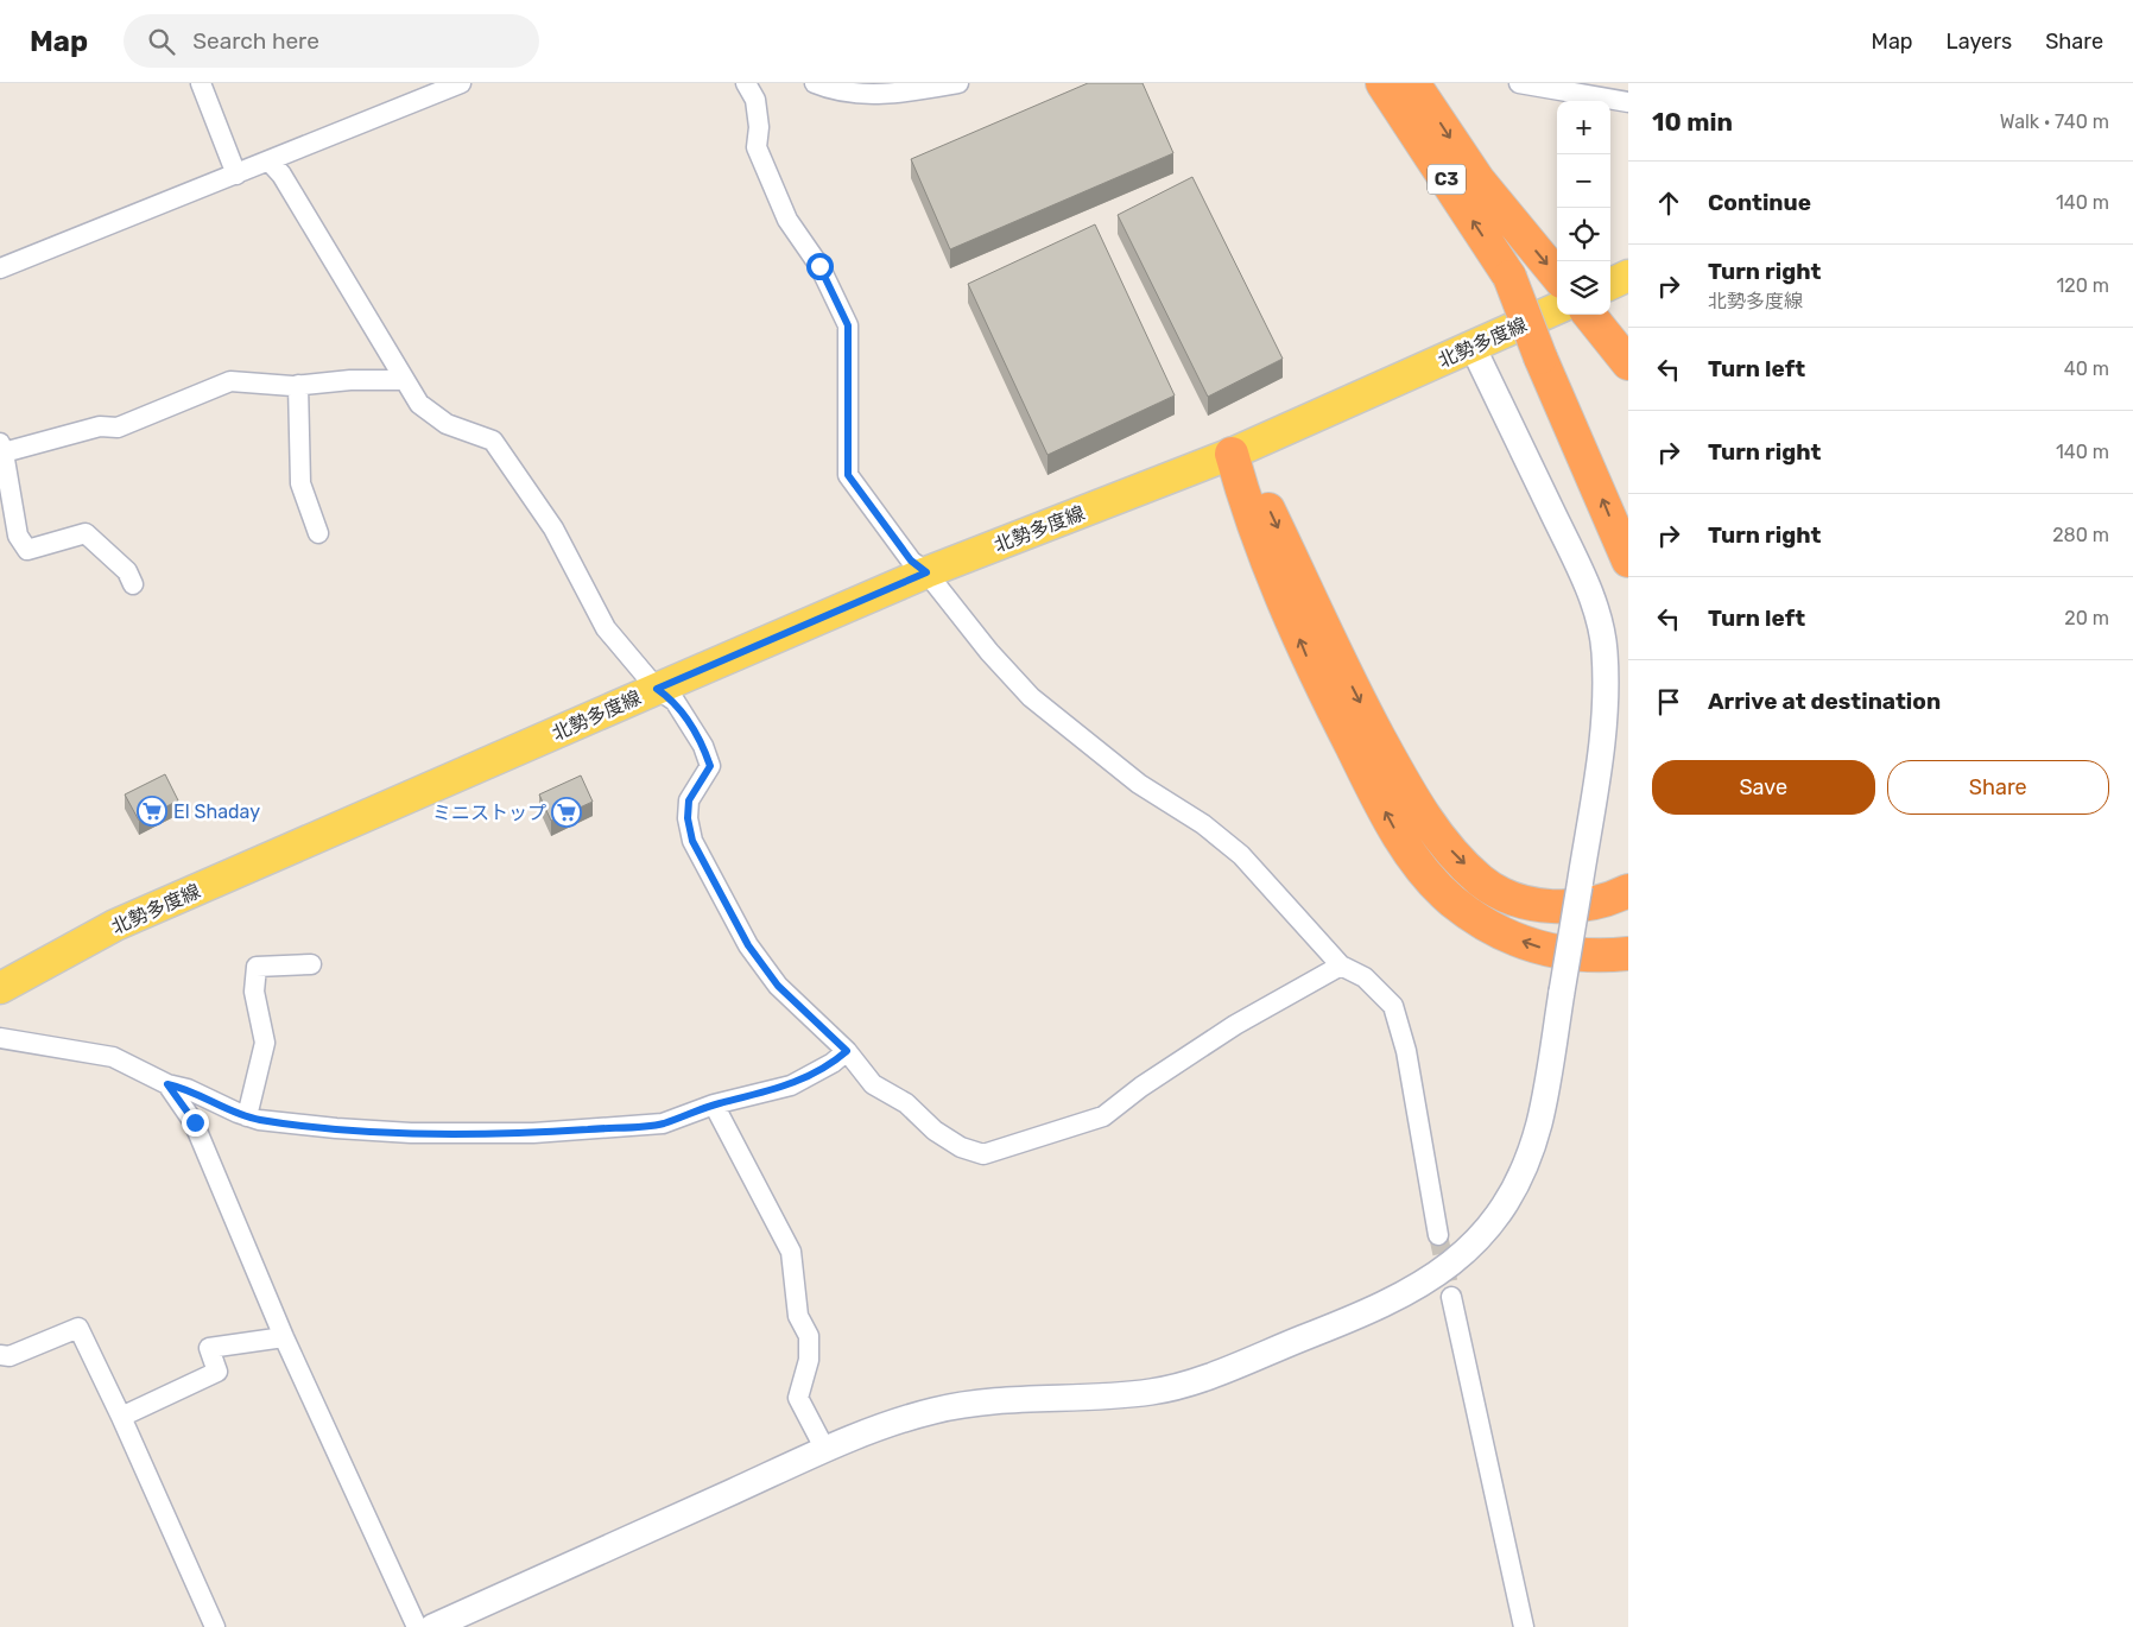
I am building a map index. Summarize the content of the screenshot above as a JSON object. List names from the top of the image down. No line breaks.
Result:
{"streets":{"highway":["C3"],"main road":["北勢多度線"]},"places":{"supermarket":["El Shaday","ミニストップ"]},"page":{"header":"Map","search":"Search here","nav":["Map","Layers","Share"],"heading":["10 min","Walk · 740 m"],"map_buttons":["+","−"],"list":[["Continue","140 m"],["Turn right","北勢多度線","120 m"],["Turn left","40 m"],["Turn right","140 m"],["Turn right","280 m"],["Turn left","20 m"],"Arrive at destination"],"buttons":["Save","Share"]}}
